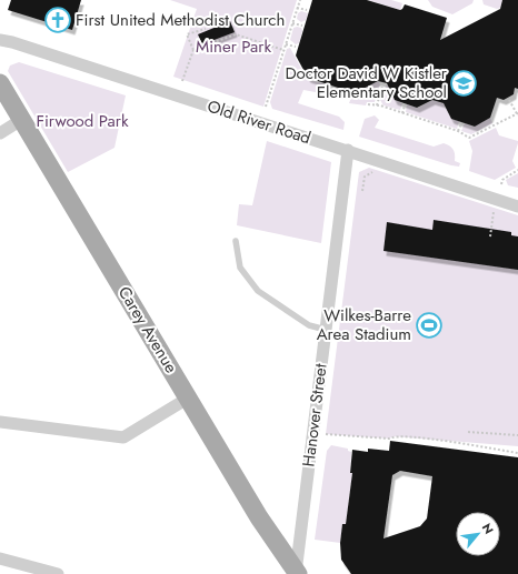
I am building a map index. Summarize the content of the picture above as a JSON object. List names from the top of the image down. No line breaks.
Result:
{"streets":{"main road":["Carey Avenue"],"street":["Old River Road","Hanover Street"]},"crossings":[["Old River Road","Hanover Street"],["Carey Avenue","Hanover Street"]],"parks":["Miner Park","Firwood Park"],"places":{"church":["First United Methodist Church"],"school or university":["Doctor David W Kistler Elementary School"],"sports":["Wilkes-Barre Area Stadium"]},"north":"top right"}
